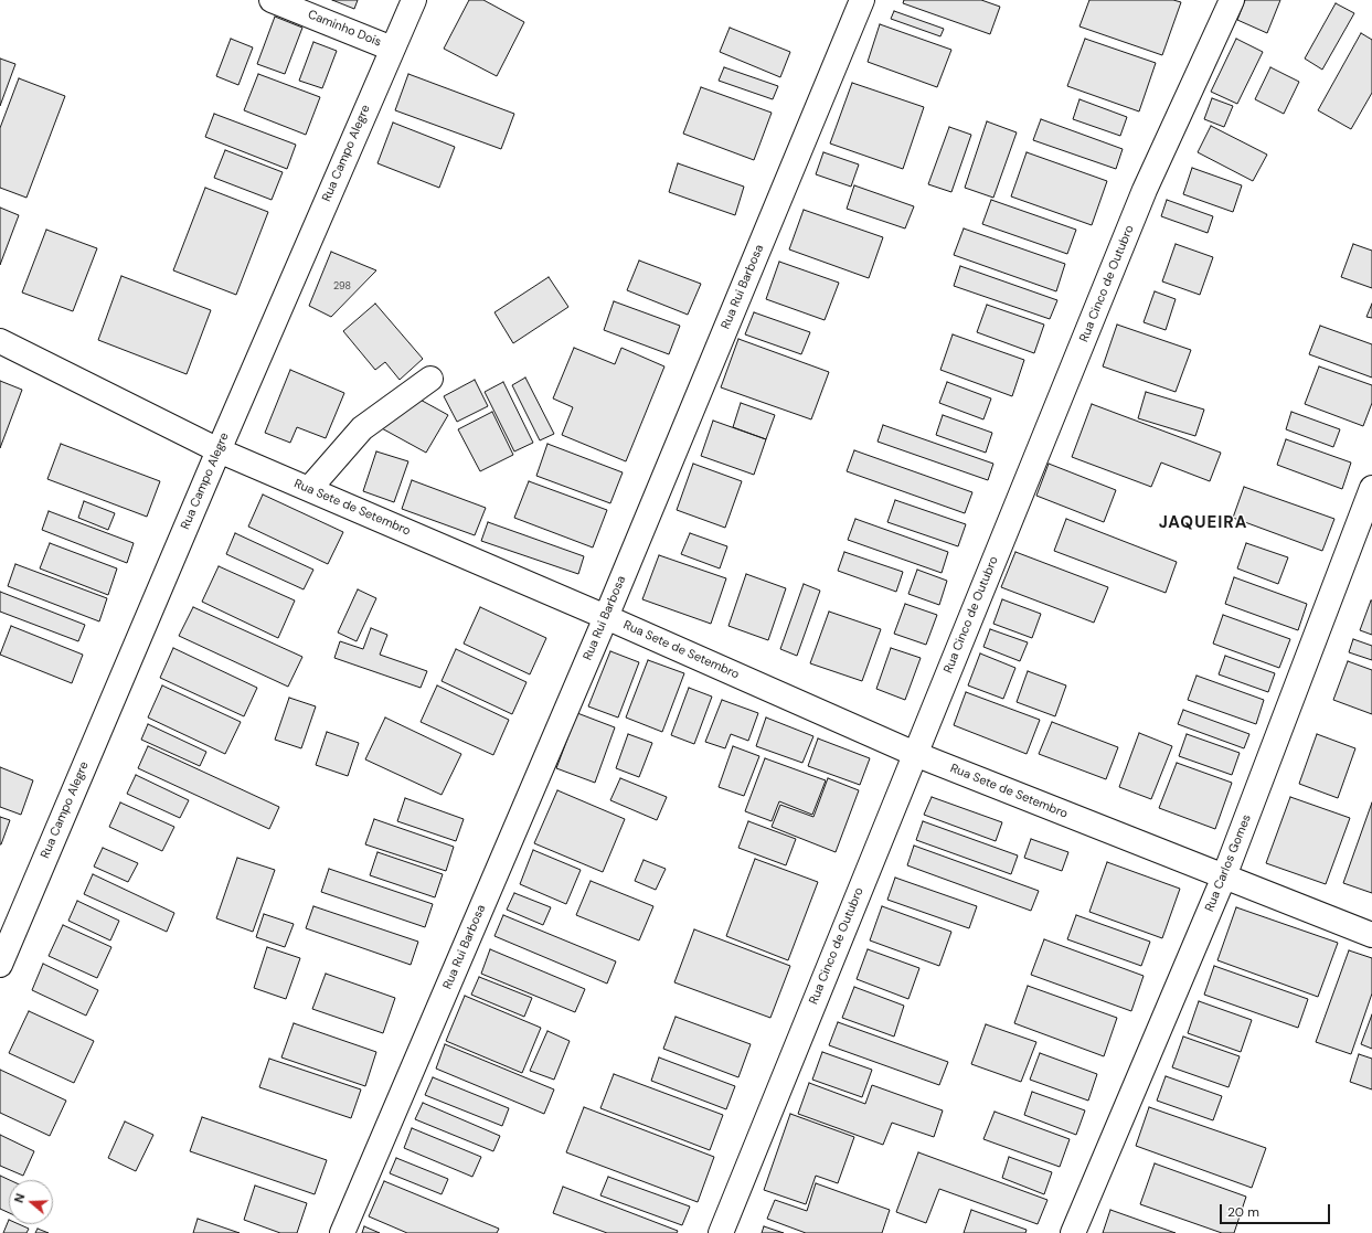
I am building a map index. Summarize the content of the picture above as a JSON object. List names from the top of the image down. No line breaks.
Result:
{"streets":{"street":["Caminho Dois","Rua Campo Alegre","Rua Cinco de Outubro","Rua Rui Barbosa","Rua Sete de Setembro","Rua Carlos Gomes"]},"crossings":[["Caminho Dois","Rua Campo Alegre"],["Rua Campo Alegre","Rua Sete de Setembro"],["Rua Cinco de Outubro","Rua Sete de Setembro"],["Rua Rui Barbosa","Rua Sete de Setembro"],["Rua Sete de Setembro","Rua Carlos Gomes"]],"districts":["JAQUEIRA"],"house_numbers":["298"],"scale_bar":"20 m","north":"left"}
